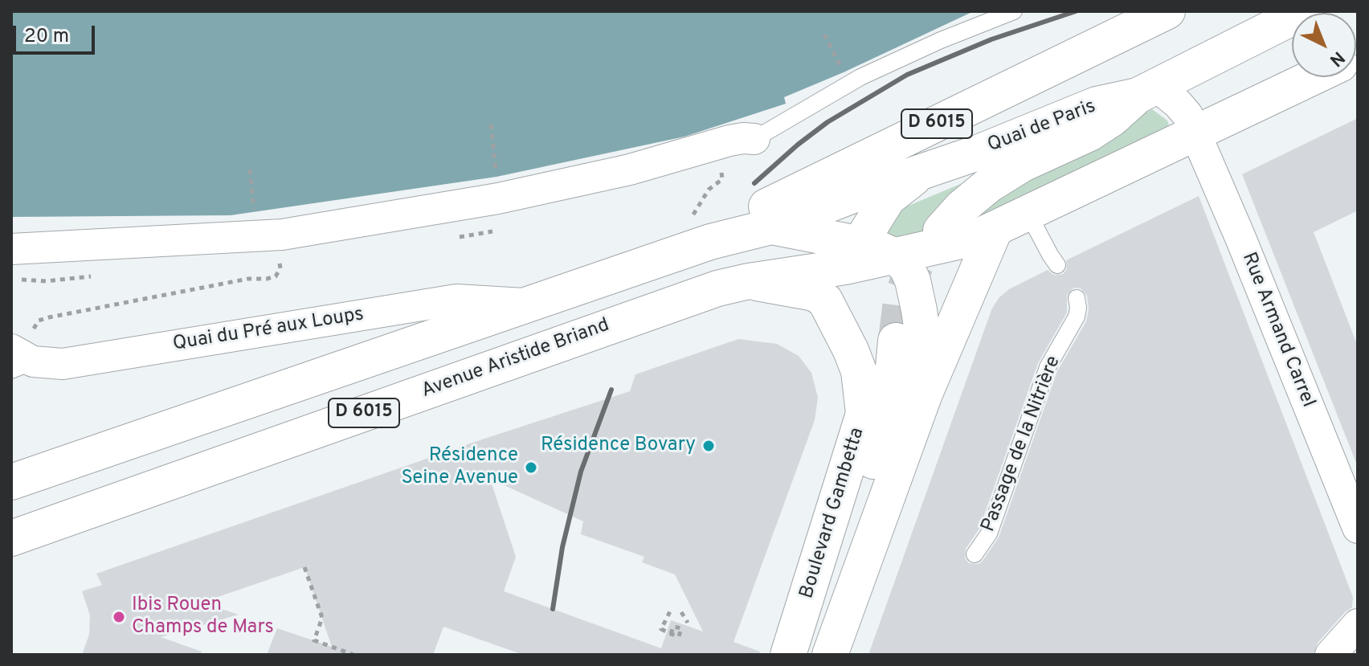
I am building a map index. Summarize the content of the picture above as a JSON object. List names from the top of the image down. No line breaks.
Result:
{"streets":{"main road":["D 6015","Quai de Paris","Avenue Aristide Briand","Boulevard Gambetta"],"street":["Quai du Pré aux Loups","Rue Armand Carrel"],"lane":["Passage de la Nitrière"]},"crossings":[["D 6015","Quai de Paris"],["D 6015","Quai du Pré aux Loups"],["D 6015","Rue Armand Carrel"],["D 6015","Avenue Aristide Briand"],["Quai de Paris","Rue Armand Carrel"]],"places":["Résidence Bovary","Résidence Seine Avenue","Ibis Rouen Champs de Mars"],"scale_bar":"20 m","north":"bottom right"}
